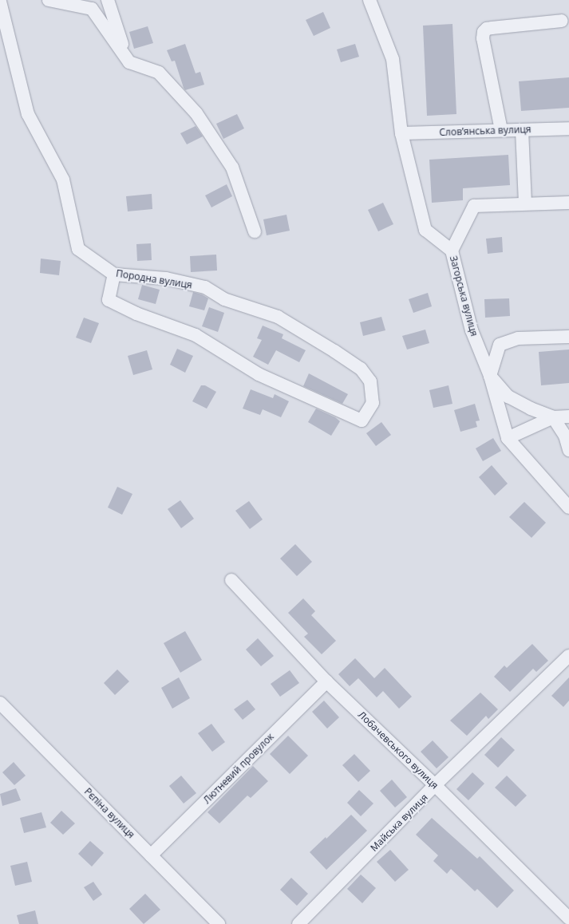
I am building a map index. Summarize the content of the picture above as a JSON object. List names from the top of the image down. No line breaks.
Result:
{"streets":{"street":["Слов’янська вулиця","Породна вулиця","Загорська вулиця","Лобачевського вулиця","Лютневий провулок","Рєпіна вулиця","Майська вулиця"]},"crossings":[["Слов’янська вулиця","Загорська вулиця"],["Лобачевського вулиця","Лютневий провулок"],["Лобачевського вулиця","Майська вулиця"],["Лютневий провулок","Рєпіна вулиця"]]}
